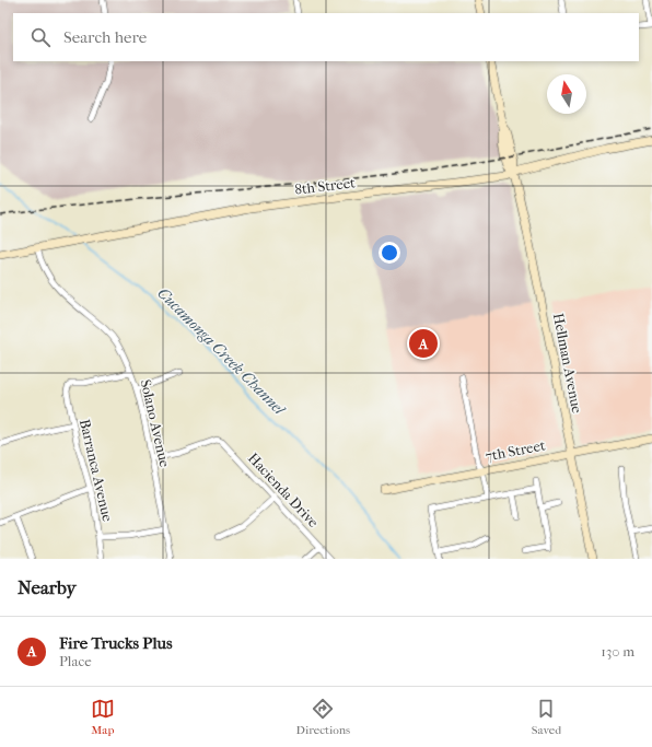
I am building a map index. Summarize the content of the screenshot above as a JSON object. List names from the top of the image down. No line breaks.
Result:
{"streets":{"street":["8th Street","Hellman Avenue","Solano Avenue","7th Street","Barranca Avenue","Hacienda Drive"]},"crossings":[["8th Street","Hellman Avenue"],["8th Street","Solano Avenue"],["Hellman Avenue","7th Street"],["Solano Avenue","Barranca Avenue"],["Solano Avenue","Hacienda Drive"]],"water":["Cucamonga Creek Channel"],"north":"top","page":{"search":"Search here","pins":"A","heading":"Nearby","list":[{"mark":"A","name":"Fire Trucks Plus","note":"Place","value":"130 m"}],"nav":["Map","Directions","Saved"]}}
